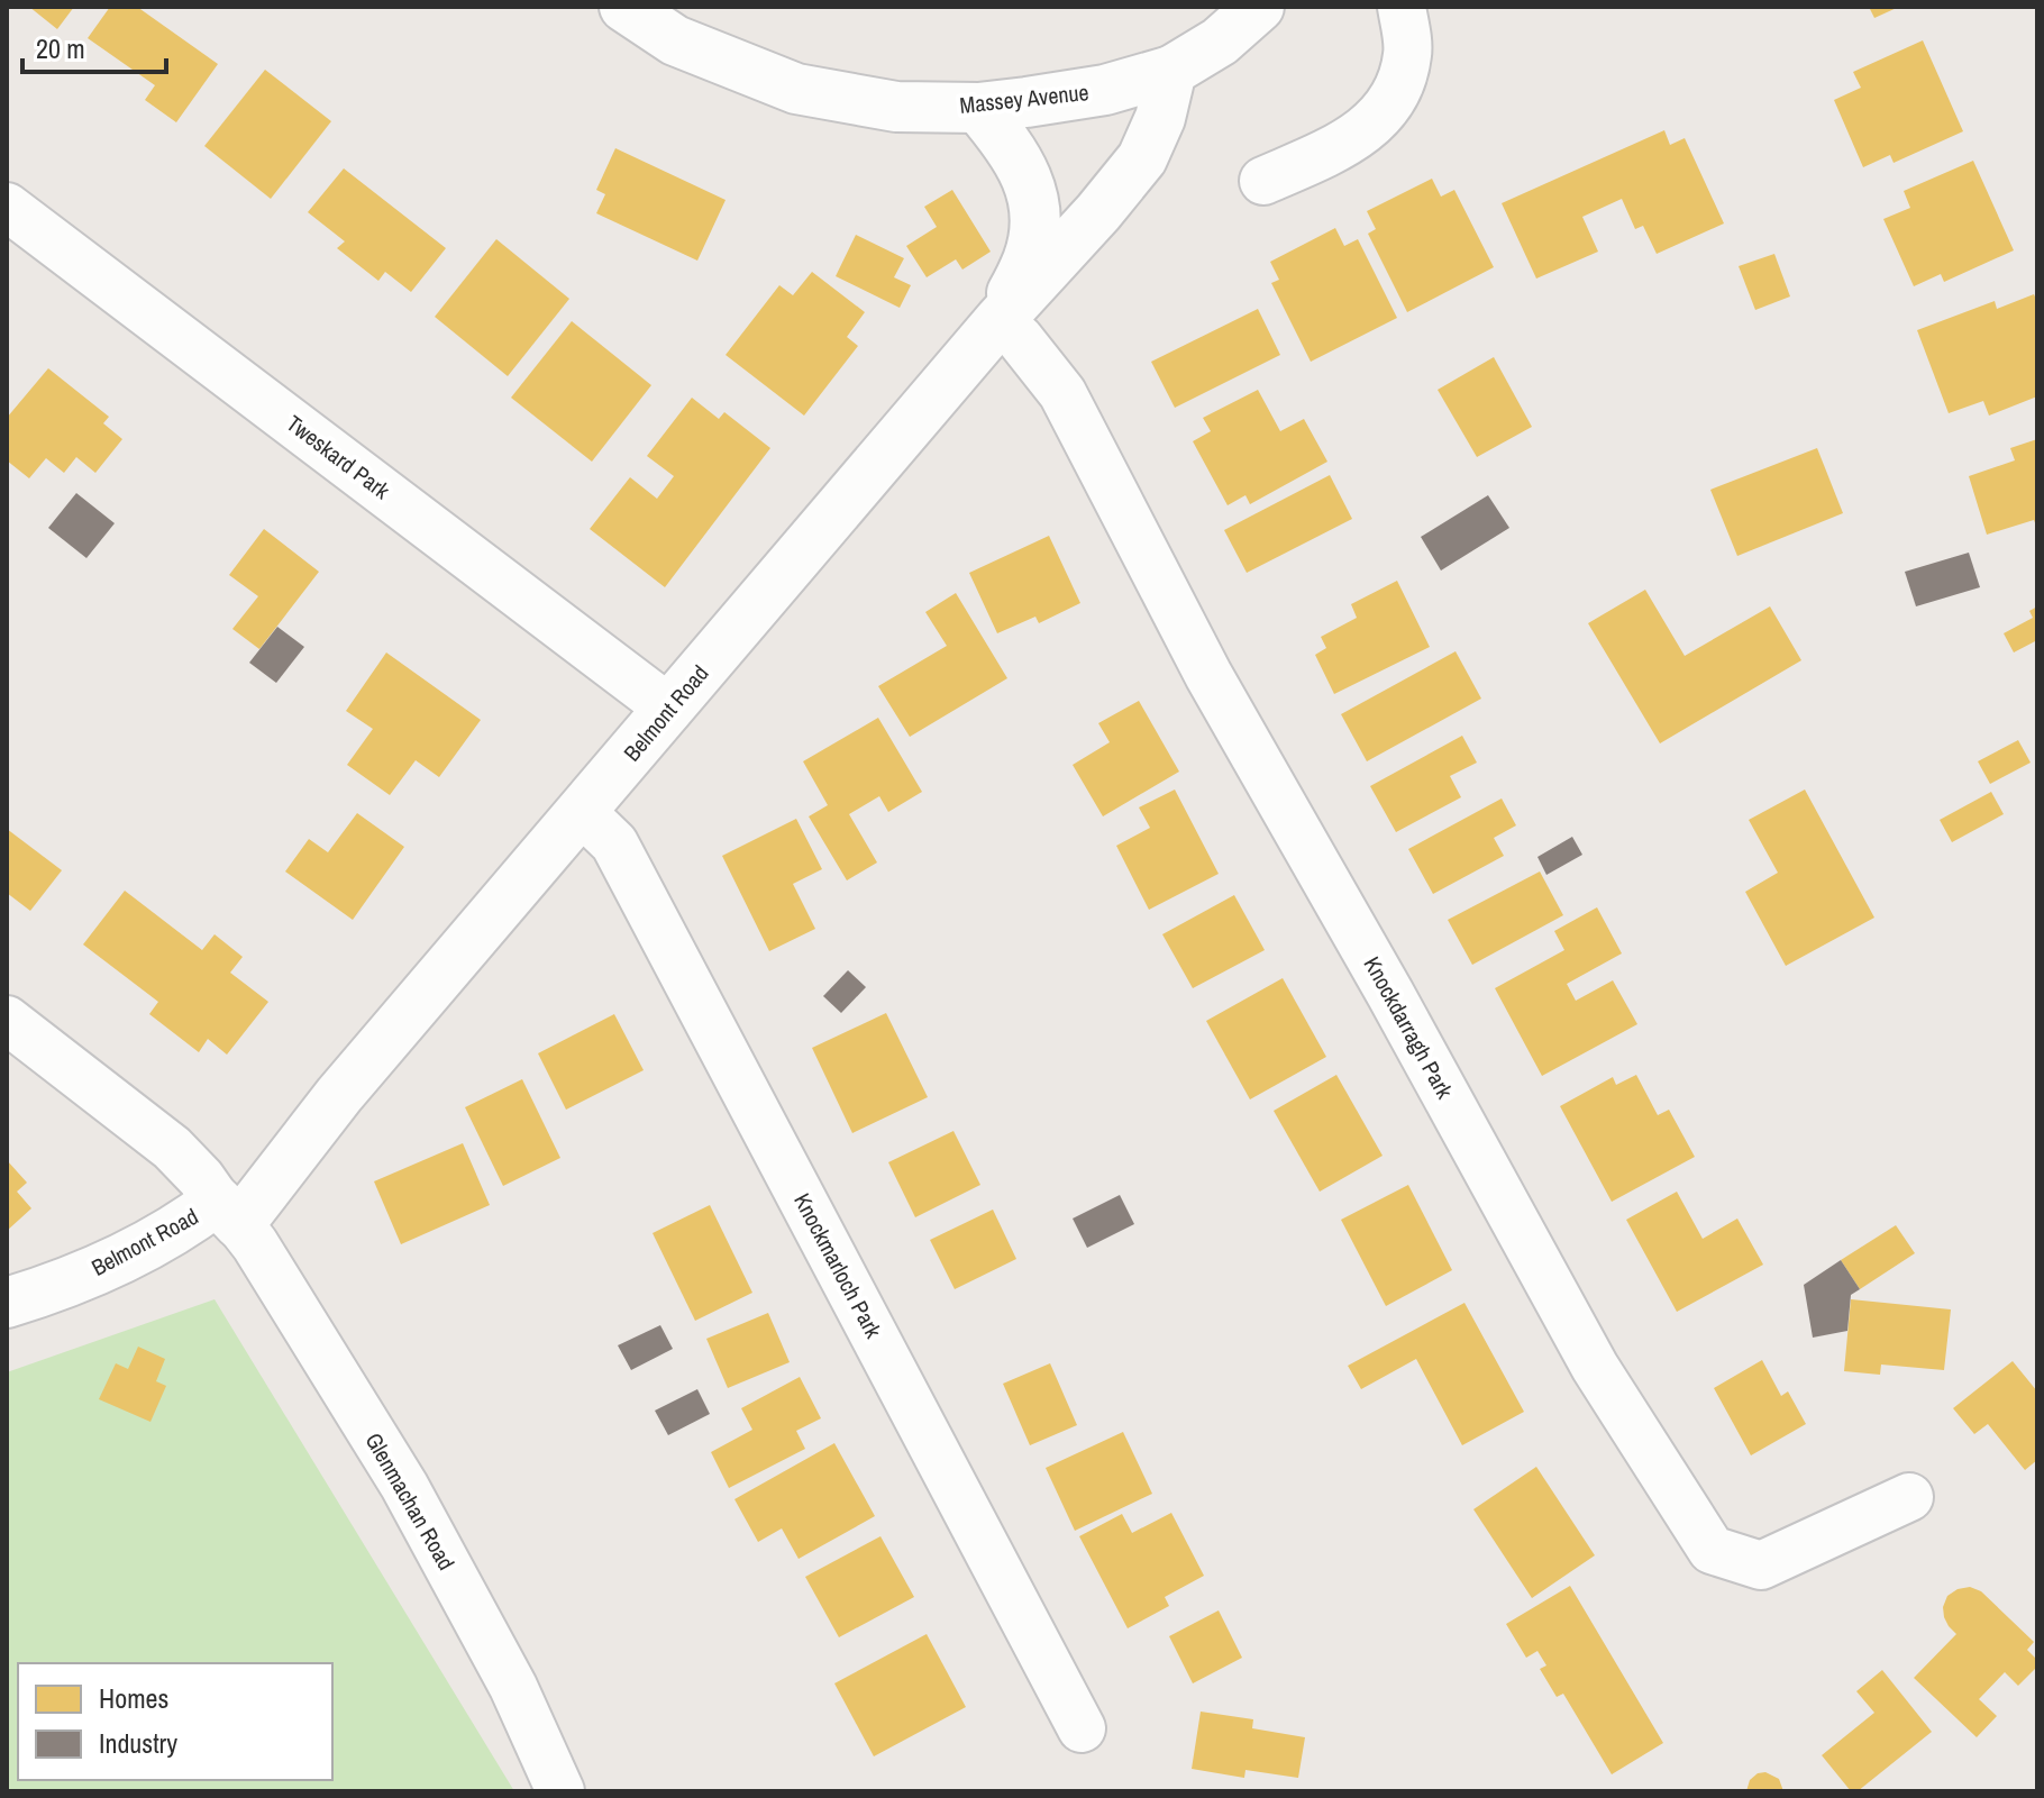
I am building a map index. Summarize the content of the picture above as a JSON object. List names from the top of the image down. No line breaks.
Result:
{"streets":{"main road":["Massey Avenue","Belmont Road"],"street":["Tweskard Park","Knockdarragh Park","Knockmarloch Park","Glenmachan Road"]},"crossings":[["Massey Avenue","Belmont Road"],["Tweskard Park","Belmont Road"],["Belmont Road","Knockdarragh Park"],["Belmont Road","Knockmarloch Park"],["Belmont Road","Glenmachan Road"]],"legend":["Homes","Industry"],"scale_bar":"20 m"}
